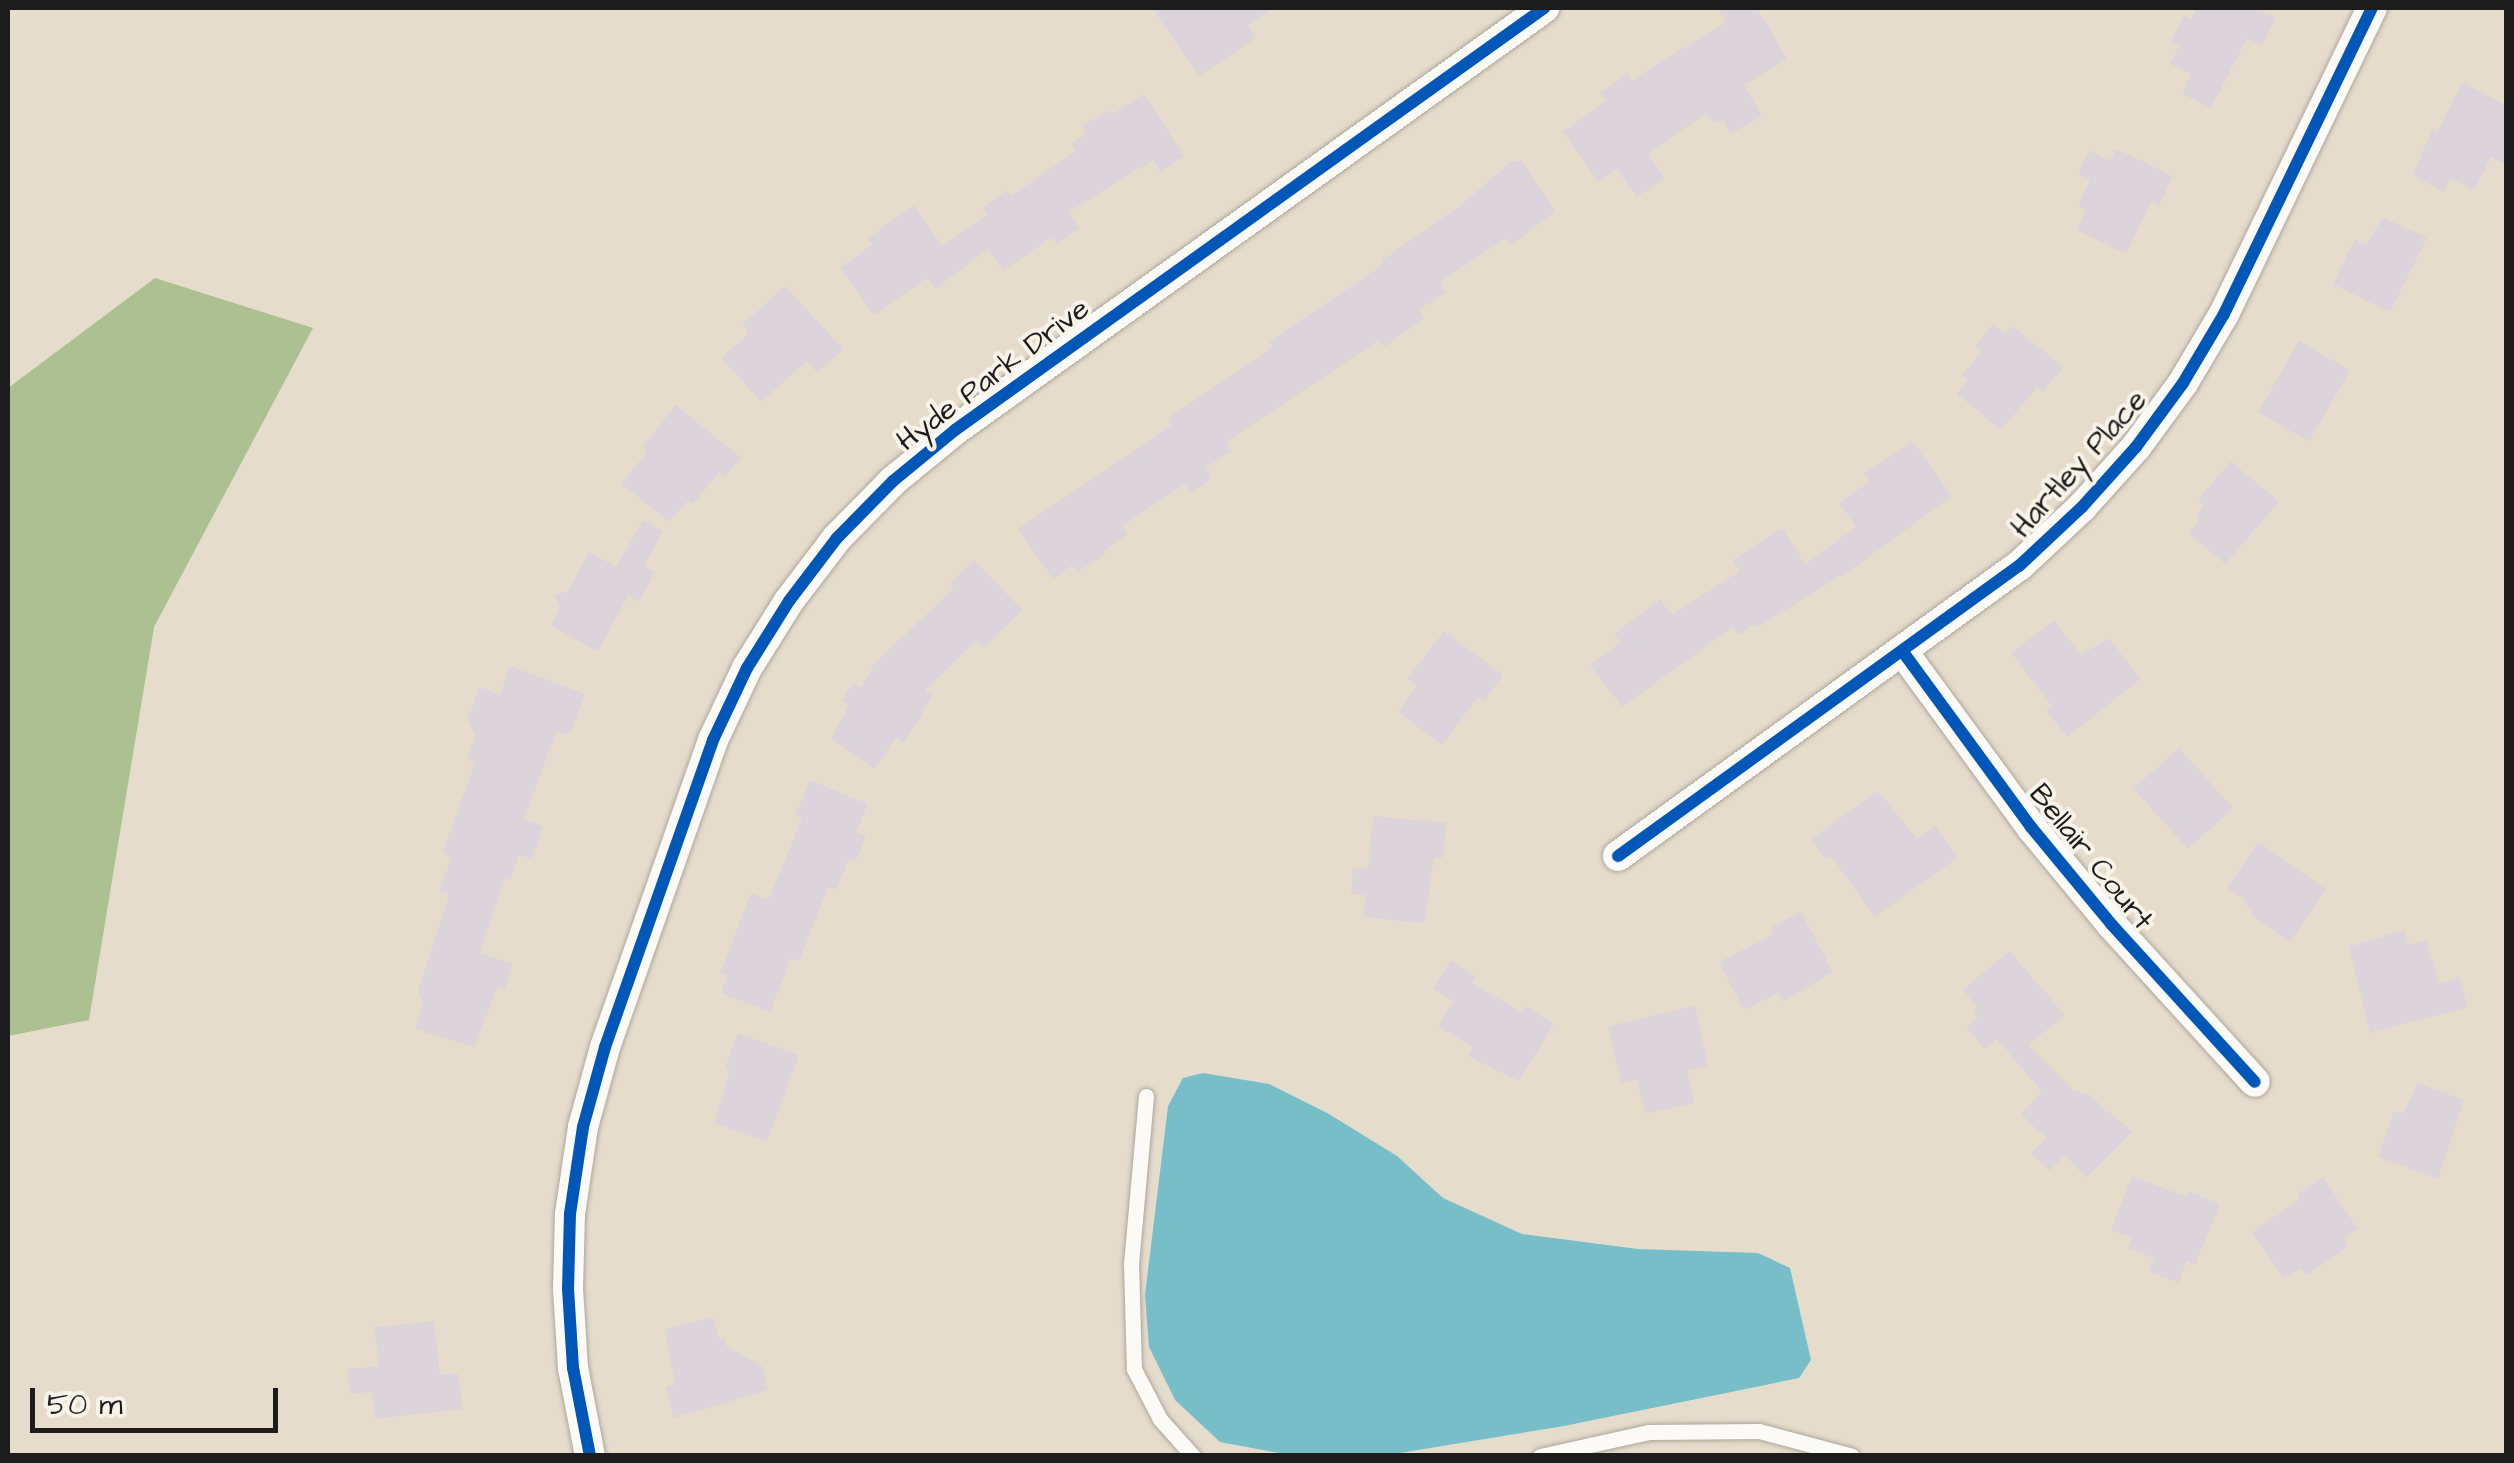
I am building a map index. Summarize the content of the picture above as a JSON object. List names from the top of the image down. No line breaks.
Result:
{"streets":{"street":["Hyde Park Drive","Hartley Place","Bellair Court"]},"crossings":[["Hartley Place","Bellair Court"]],"scale_bar":"50 m"}
